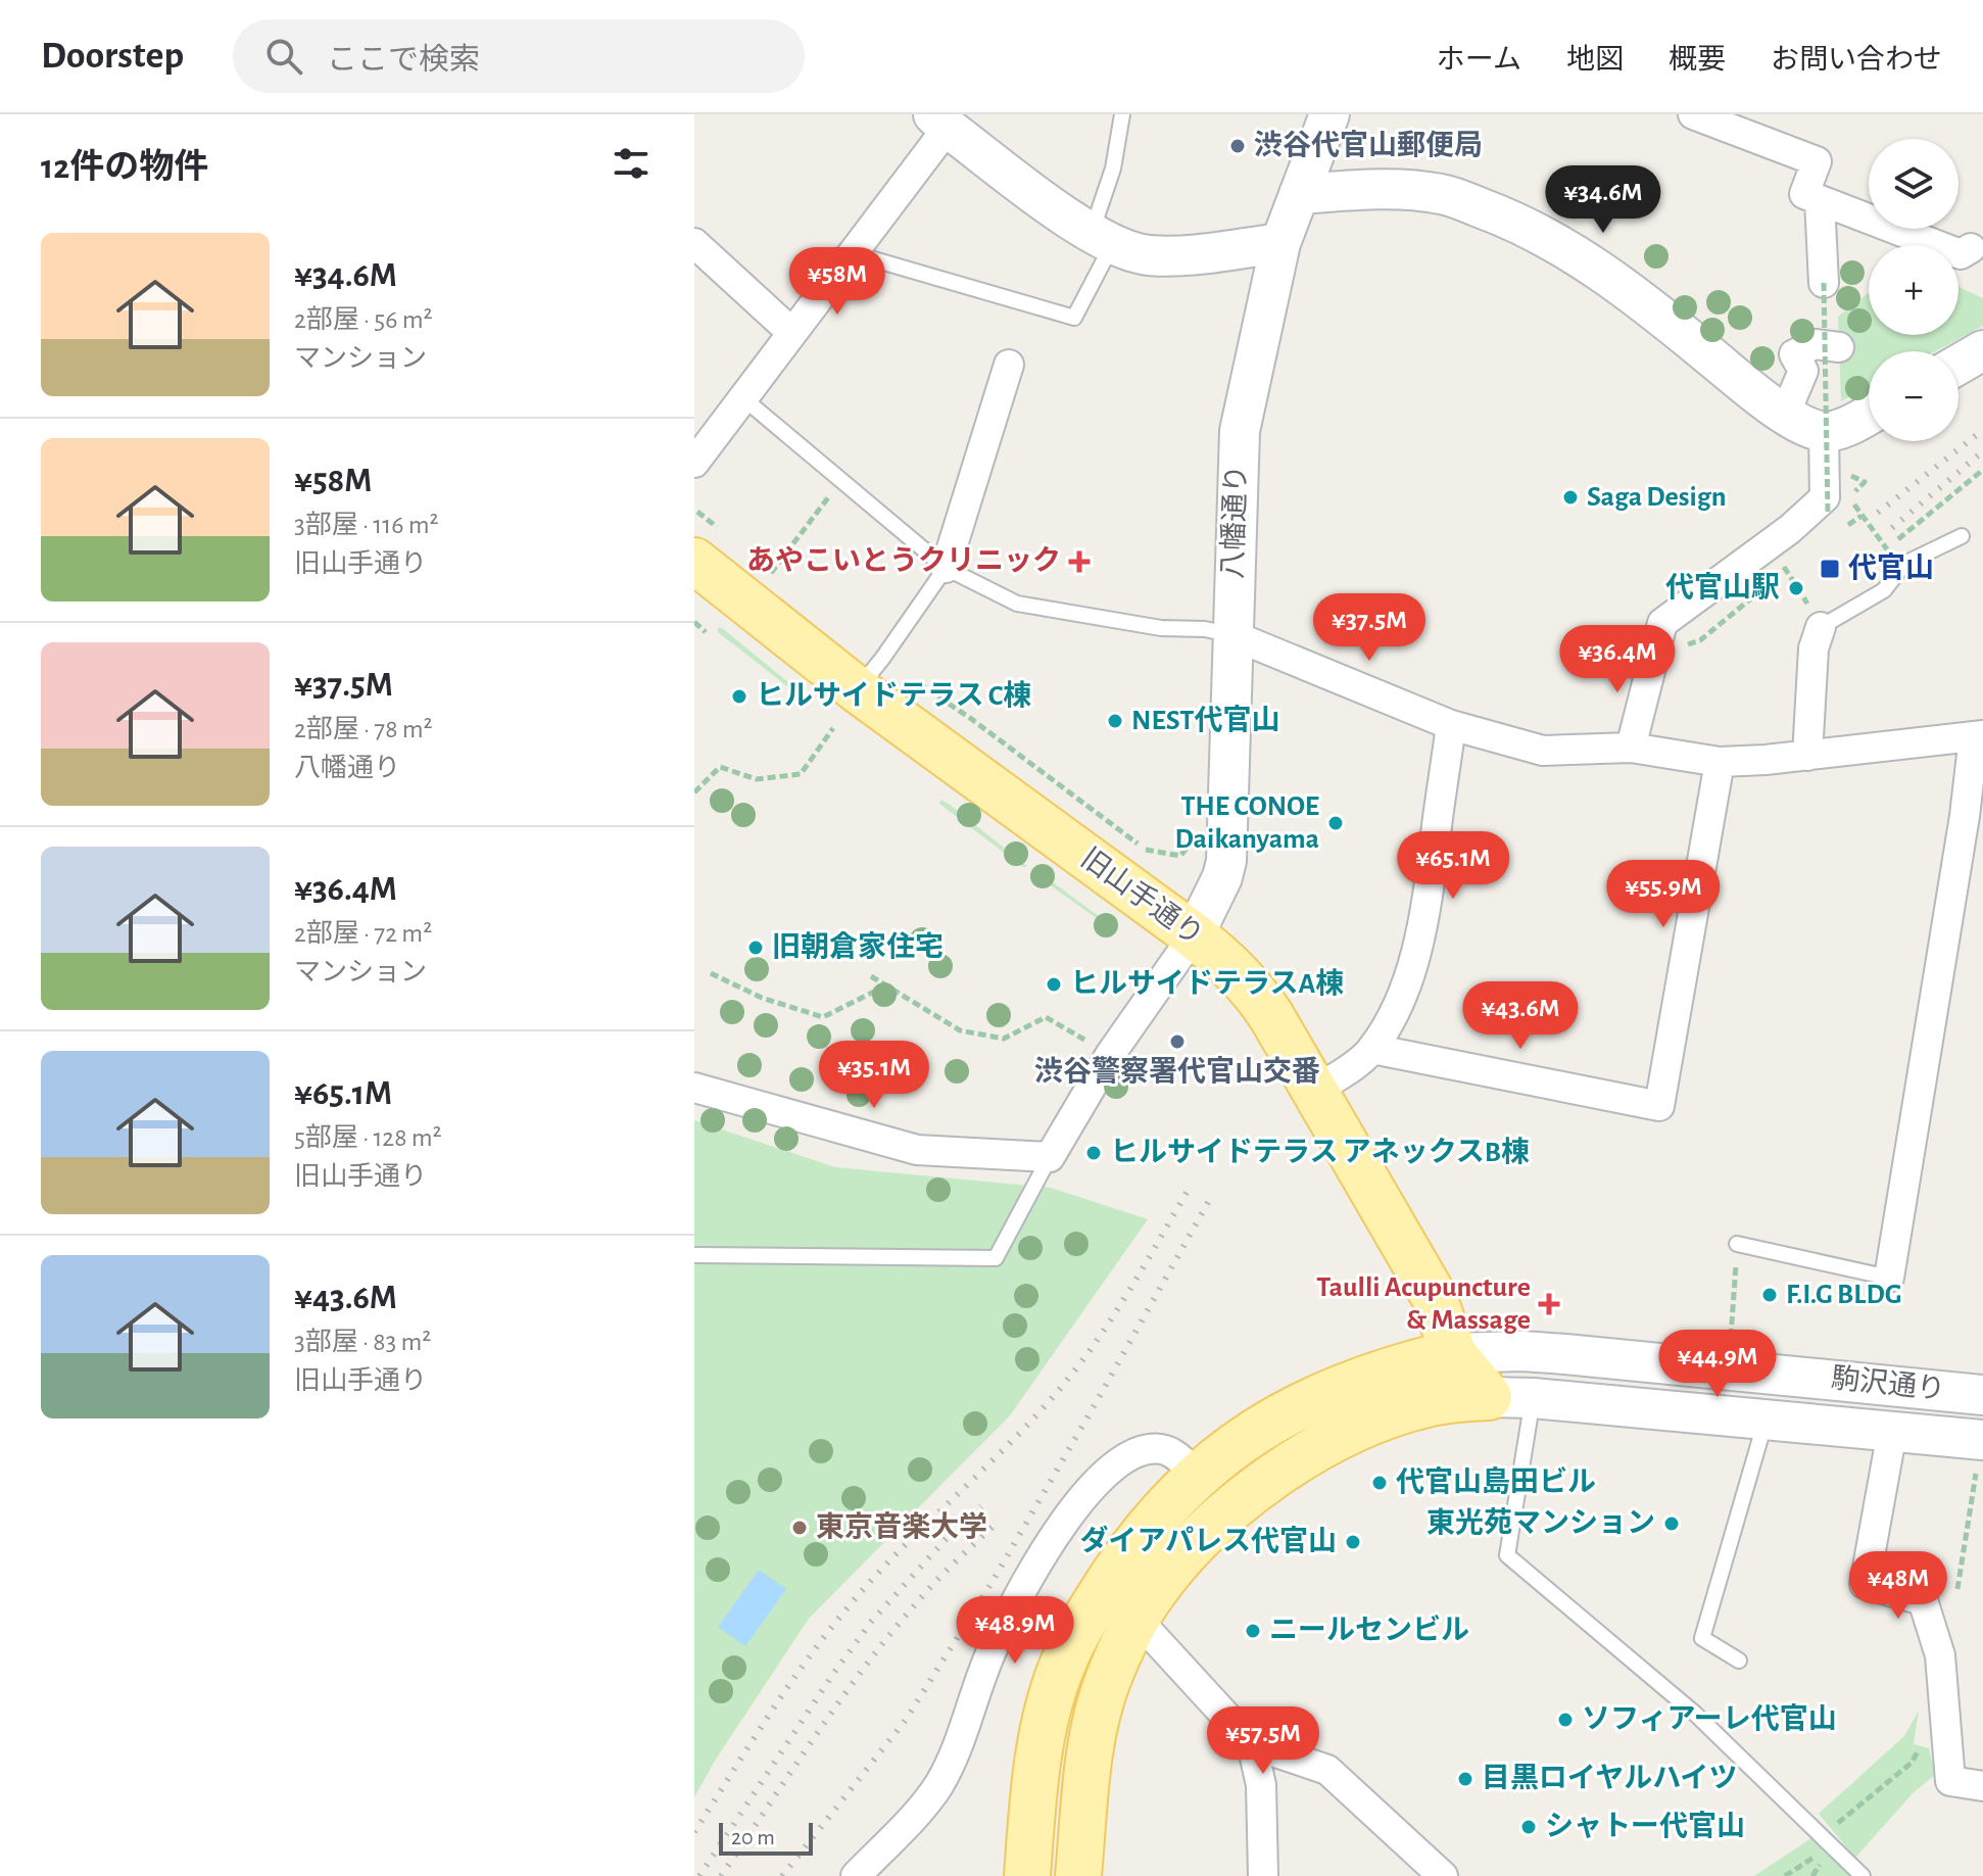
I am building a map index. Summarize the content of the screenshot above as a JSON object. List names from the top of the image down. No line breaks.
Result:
{"streets":{"main road":["旧山手通り","駒沢通り"],"street":["八幡通り"]},"crossings":[["八幡通り","旧山手通り"],["旧山手通り","駒沢通り"]],"places":{"other":["渋谷代官山郵便局","Saga Design","代官山駅","ヒルサイドテラス C棟","NEST代官山","THE CONOE Daikanyama","旧朝倉家住宅","ヒルサイドテラスA棟","渋谷警察署代官山交番","ヒルサイドテラス アネックスB棟","F.I.G BLDG","代官山島田ビル","東光苑マンション","東京音楽大学","ダイアパレス代官山","ニールセンビル","ソフィアーレ代官山","目黒ロイヤルハイツ","シャトー代官山"],"health":["あやこいとうクリニック","Taulli Acupuncture & Massage"],"transit":["代官山"]},"scale_bar":"20 m","page":{"header":"Doorstep","search":"ここで検索","nav":["ホーム","地図","概要","お問い合わせ"],"heading":"12件の物件","map_buttons":["+","−"],"price":["¥34.6M","¥58M","¥37.5M","¥36.4M","¥65.1M","¥55.9M","¥43.6M","¥35.1M","¥44.9M","¥48M","¥48.9M","¥57.5M"],"list":[{"name":"¥34.6M","note":"2部屋 · 56 m² · マンション"},{"name":"¥58M","note":"3部屋 · 116 m² · 旧山手通り"},{"name":"¥37.5M","note":"2部屋 · 78 m² · 八幡通り"},{"name":"¥36.4M","note":"2部屋 · 72 m² · マンション"},{"name":"¥65.1M","note":"5部屋 · 128 m² · 旧山手通り"},{"name":"¥43.6M","note":"3部屋 · 83 m² · 旧山手通り"}],"scale":"20 m"}}
